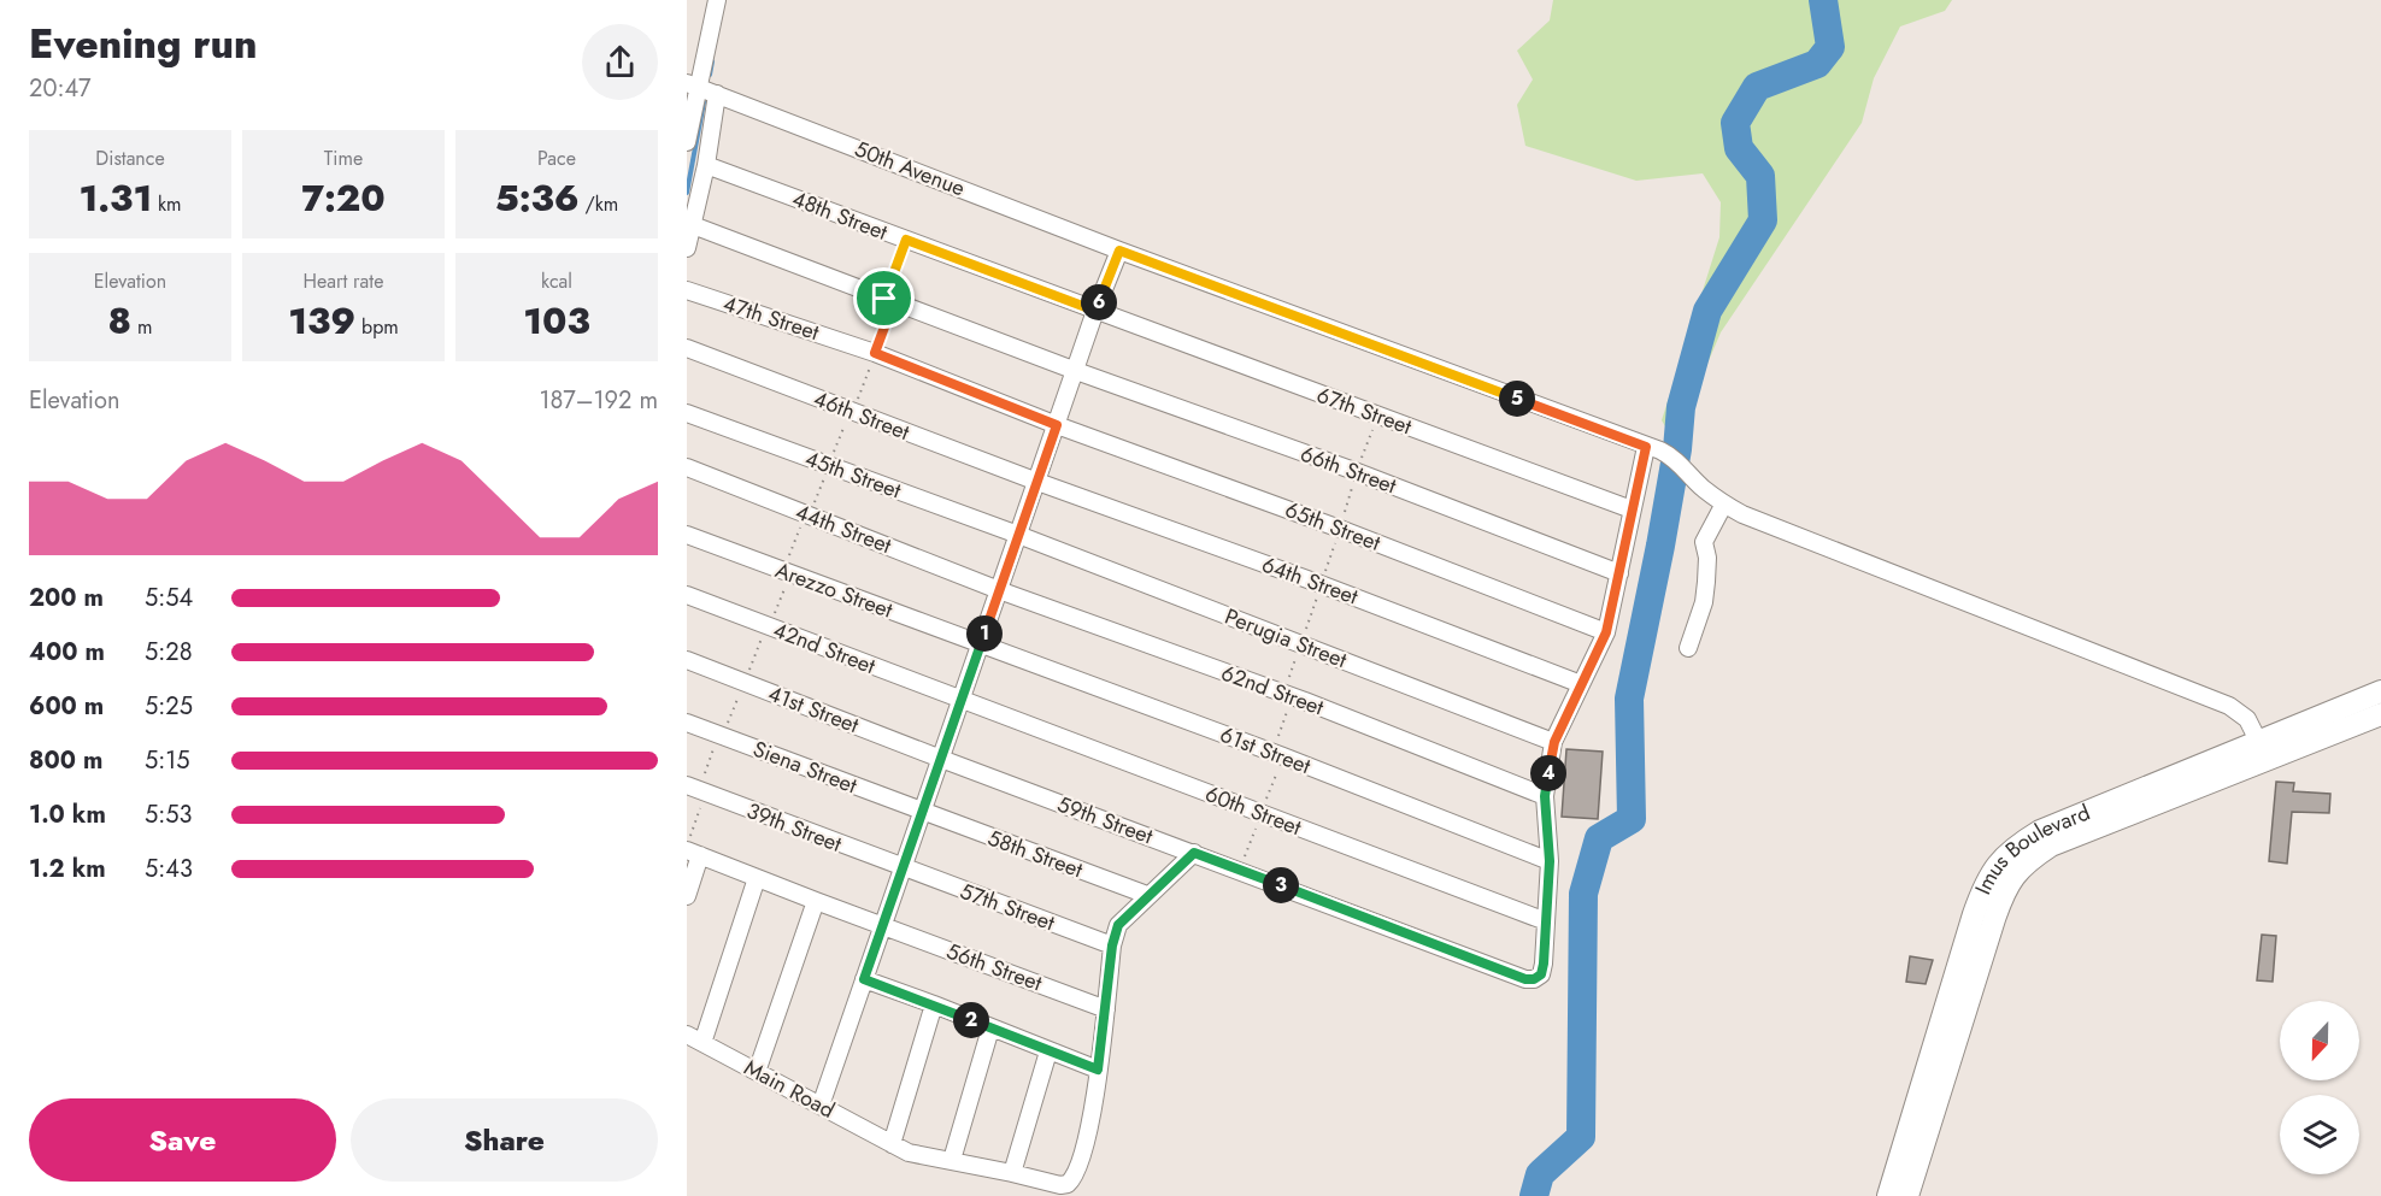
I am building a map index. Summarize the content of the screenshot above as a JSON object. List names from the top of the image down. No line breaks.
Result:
{"streets":{"main road":["Imus Boulevard"],"street":["50th Avenue","48th Street","47th Street","67th Street","46th Street","66th Street","45th Street","65th Street","44th Street","64th Street","Arezzo Street","Perugia Street","42nd Street","62nd Street","41st Street","61st Street","Siena Street","60th Street","59th Street","39th Street","58th Street","57th Street","56th Street","Main Road"]},"crossings":[["48th Street","67th Street"],["47th Street","65th Street"],["46th Street","64th Street"],["45th Street","Perugia Street"],["44th Street","62nd Street"],["Arezzo Street","61st Street"],["42nd Street","60th Street"],["41st Street","59th Street"],["Siena Street","58th Street"],["60th Street","59th Street"],["39th Street","57th Street"]],"north":"bottom","page":{"heading":["Evening run","20:47"],"stats":[["Distance","1.31 km"],["Time","7:20"],["Pace","5:36 /km"],["Elevation","8 m"],["Heart rate","139 bpm"],["kcal","103"]],"pins":["6","5","1","4","3","2"],"chart":["Elevation","187–192 m"],"list":[{"name":"200 m","note":"5:54"},{"name":"400 m","note":"5:28"},{"name":"600 m","note":"5:25"},{"name":"800 m","note":"5:15"},{"name":"1.0 km","note":"5:53"},{"name":"1.2 km","note":"5:43"}],"buttons":["Save","Share"]}}
